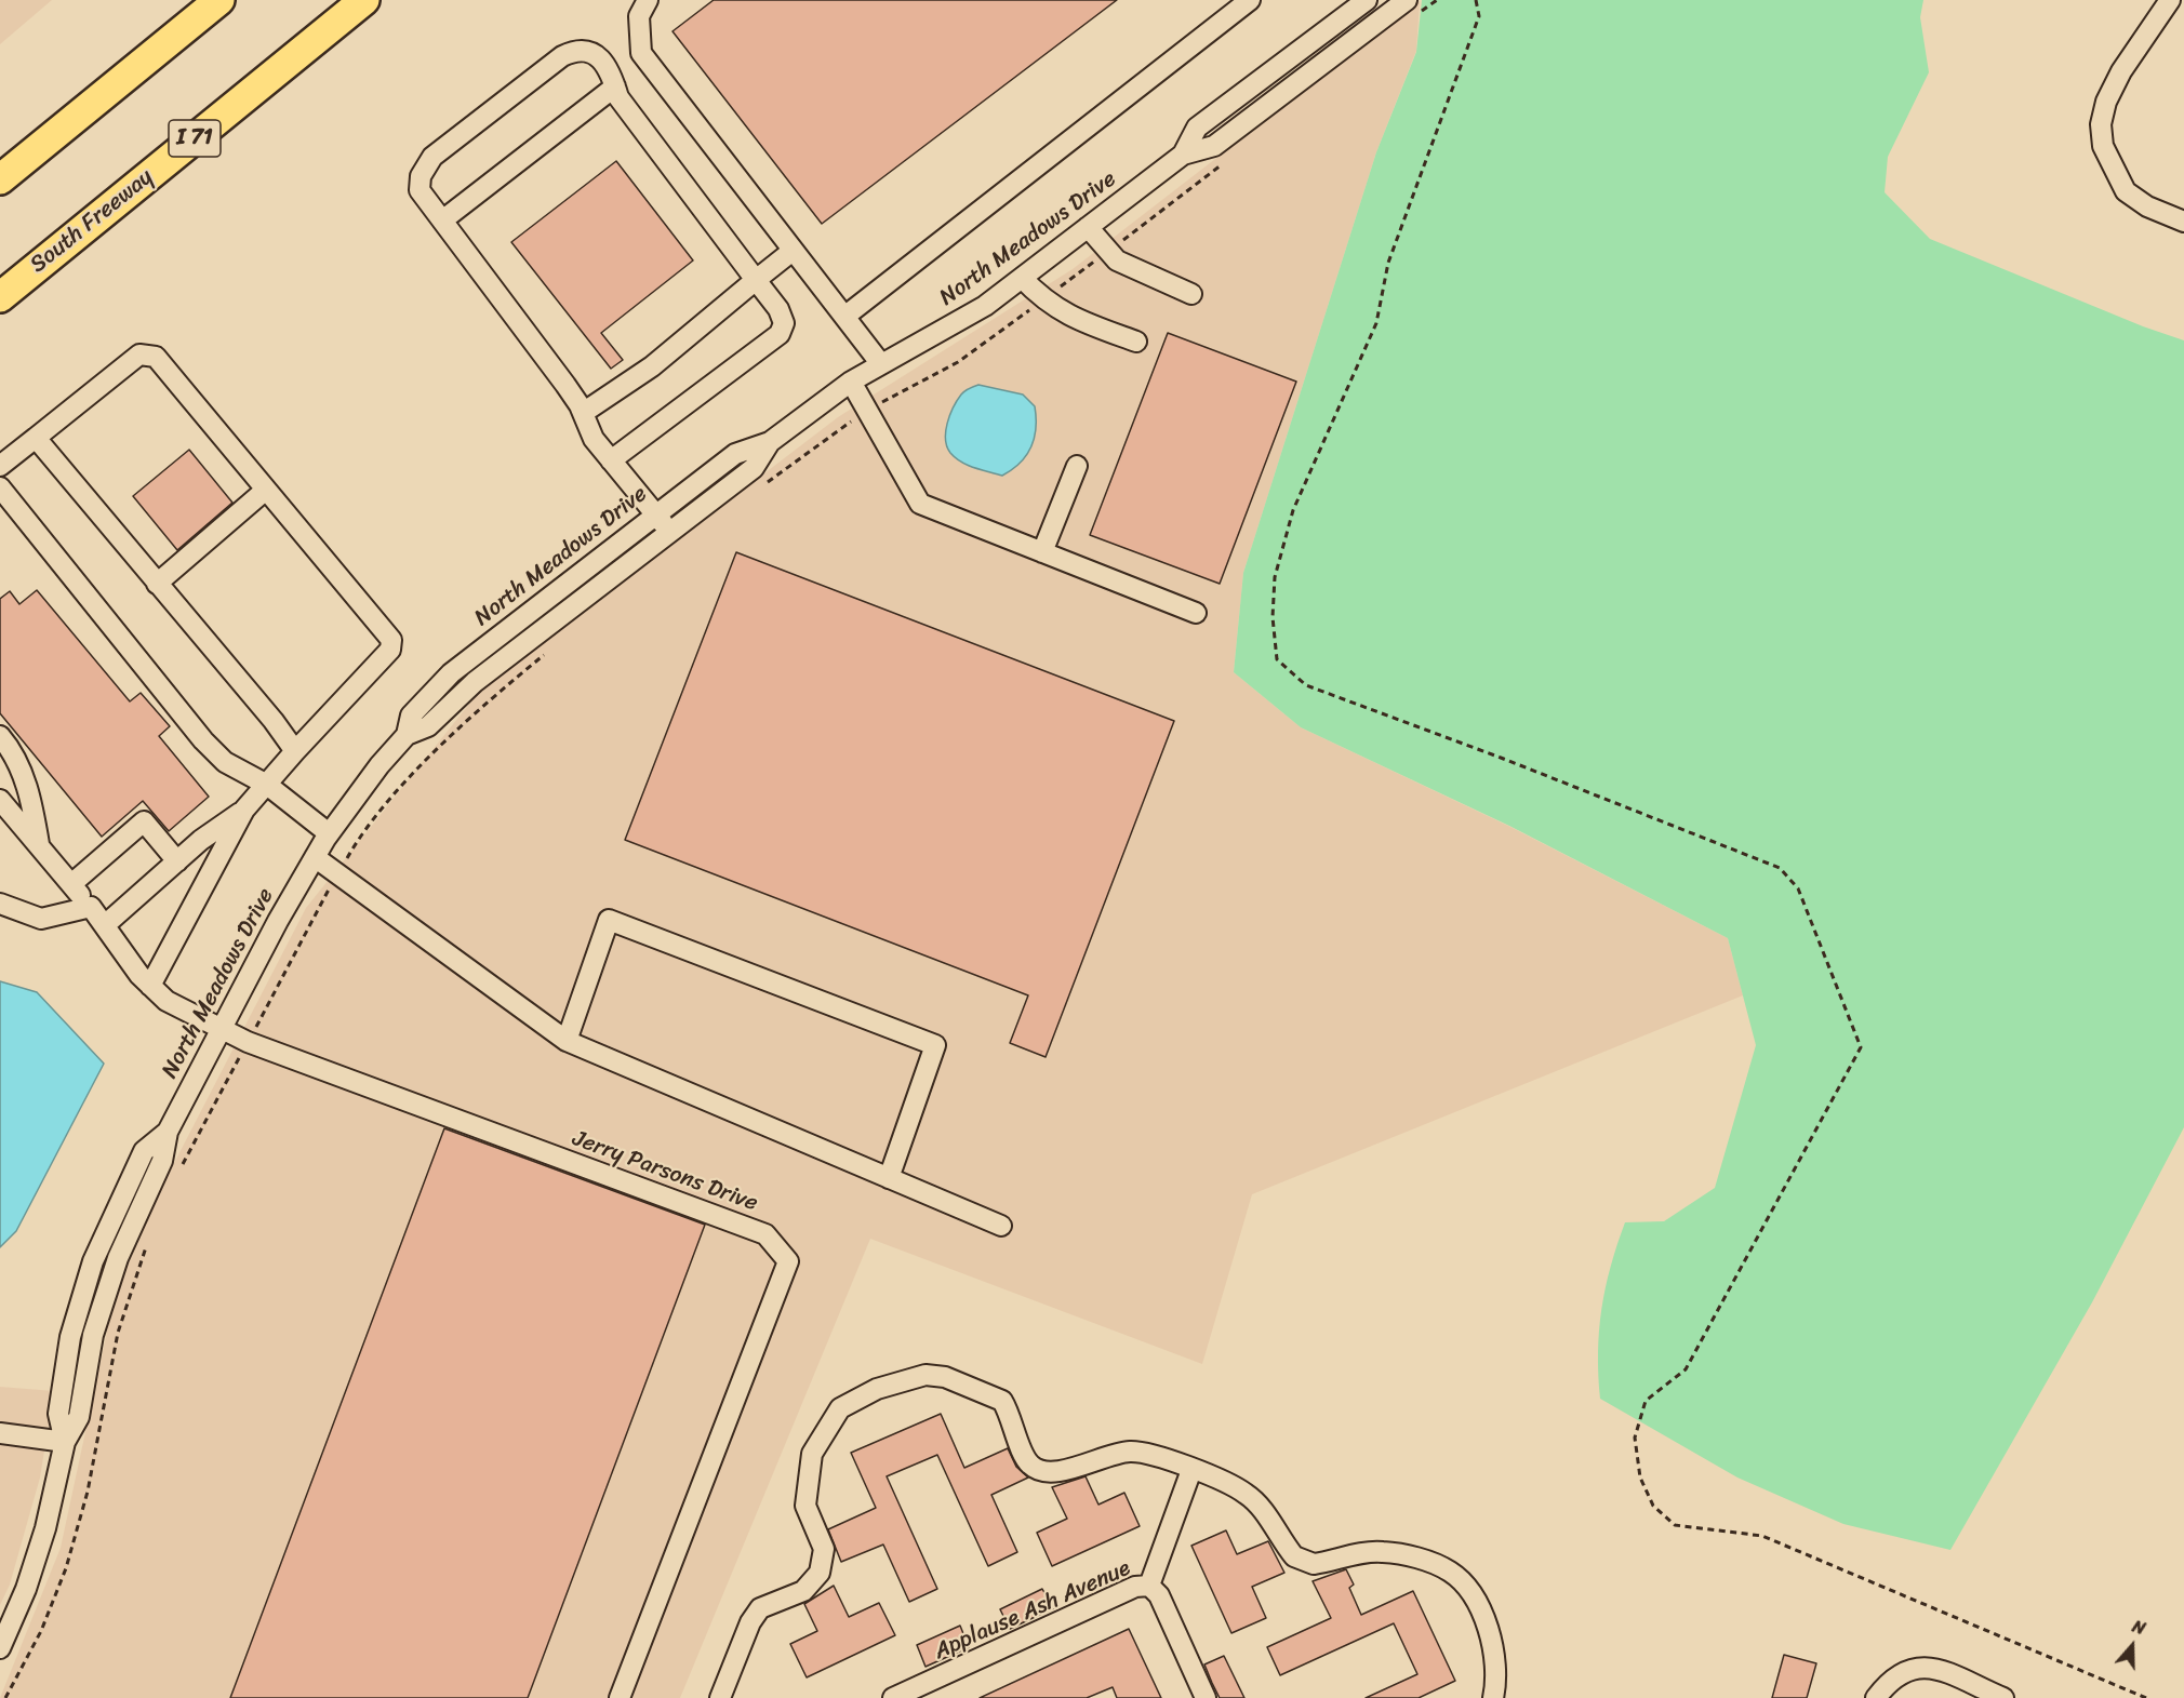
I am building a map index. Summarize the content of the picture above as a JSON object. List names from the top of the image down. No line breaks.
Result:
{"streets":{"highway":["I 71","South Freeway"],"street":["North Meadows Drive","Jerry Parsons Drive","Applause Ash Avenue"]},"crossings":[["North Meadows Drive","Jerry Parsons Drive"]],"north":"top"}
